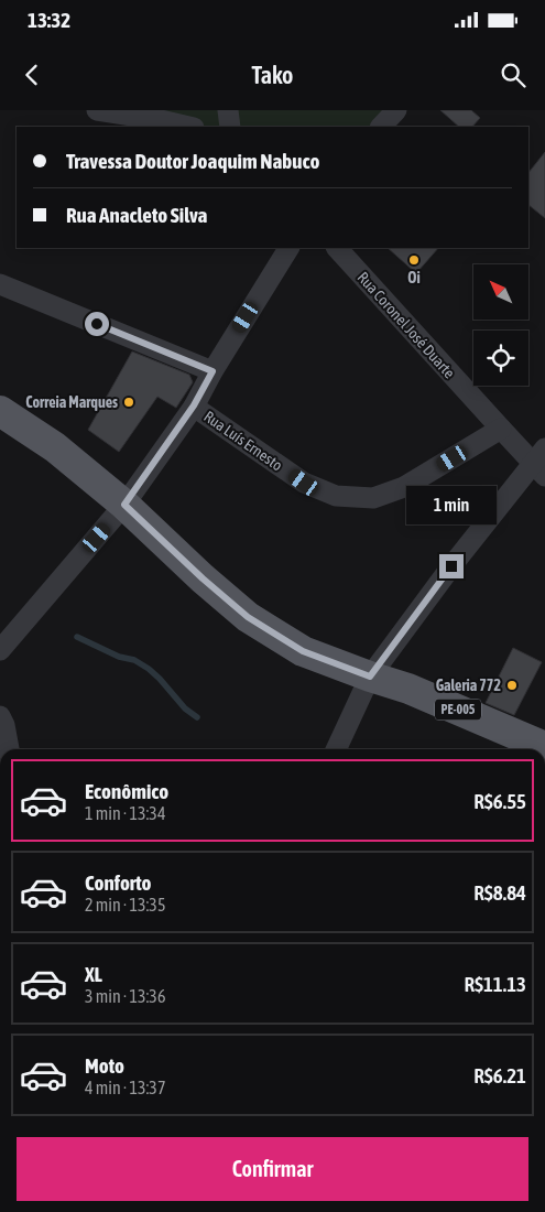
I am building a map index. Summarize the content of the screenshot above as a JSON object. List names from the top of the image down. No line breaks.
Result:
{"streets":{"main road":["PE-005"],"street":["Rua Coronel José Duarte","Rua Luís Ernesto"]},"crossings":[["Rua Coronel José Duarte","Rua Luís Ernesto"]],"places":["Oi","Correia Marques","Galeria 772"],"north":"top left","page":{"status":"13:32","header":"Tako","banner":["Travessa Doutor Joaquim Nabuco","Rua Anacleto Silva"],"bubble":"1 min","list":[{"name":"Econômico","note":"1 min · 13:34","value":"R$6.55"},{"name":"Conforto","note":"2 min · 13:35","value":"R$8.84"},{"name":"XL","note":"3 min · 13:36","value":"R$11.13"},{"name":"Moto","note":"4 min · 13:37","value":"R$6.21"}],"buttons":"Confirmar"}}
